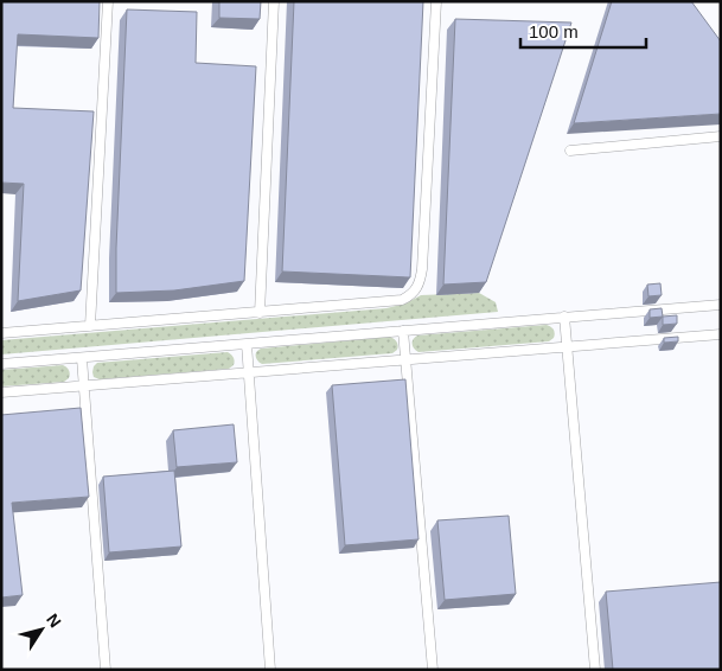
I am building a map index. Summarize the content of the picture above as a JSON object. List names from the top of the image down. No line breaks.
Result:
{"scale_bar":"100 m","north":"top right"}
